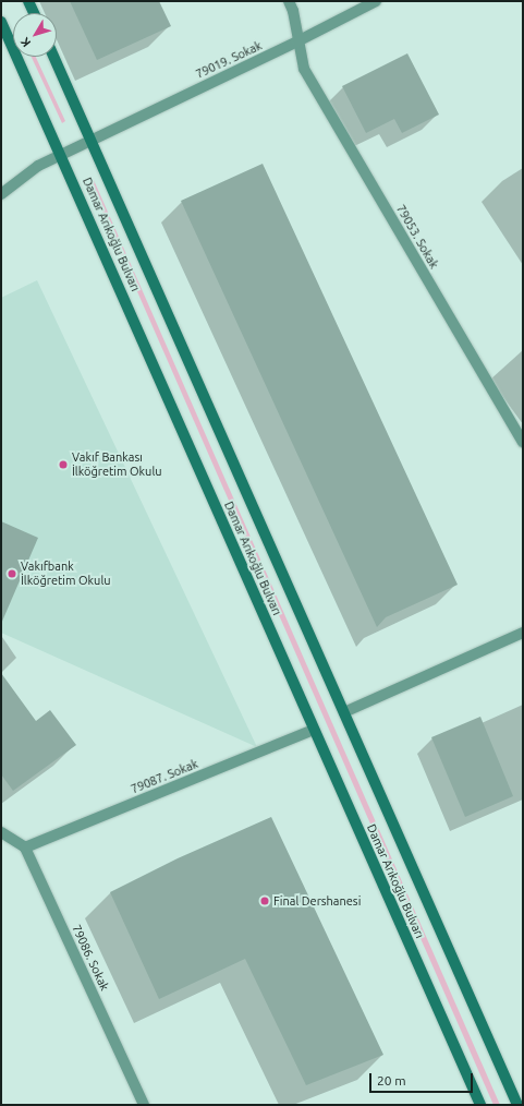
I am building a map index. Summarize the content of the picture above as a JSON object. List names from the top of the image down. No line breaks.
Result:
{"streets":{"main road":["Damar Arıkoğlu Bulvarı"],"street":["79019. Sokak","79053. Sokak","79087. Sokak","79086. Sokak"]},"crossings":[["79019. Sokak","Damar Arıkoğlu Bulvarı"],["79019. Sokak","79053. Sokak"],["Damar Arıkoğlu Bulvarı","79087. Sokak"],["79087. Sokak","79086. Sokak"]],"places":["Vakıf Bankası İlköğretim Okulu","Vakıfbank İlköğretim Okulu","Final Dershanesi"],"scale_bar":"20 m","north":"bottom left"}
